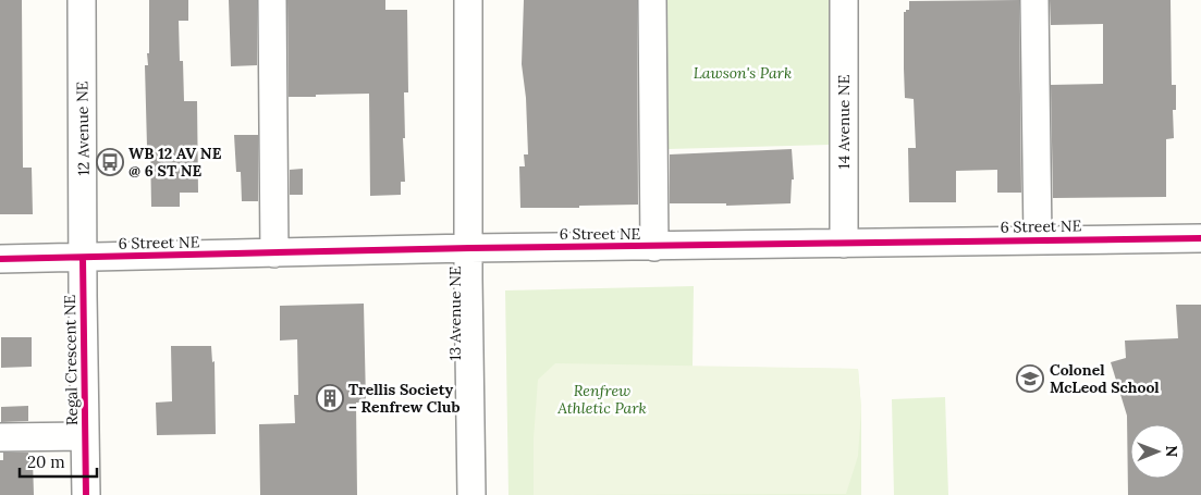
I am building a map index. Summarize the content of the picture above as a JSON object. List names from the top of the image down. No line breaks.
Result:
{"streets":{"street":["14 Avenue NE","12 Avenue NE","6 Street NE","13 Avenue NE","Regal Crescent NE"]},"crossings":[["14 Avenue NE","6 Street NE"],["12 Avenue NE","6 Street NE"],["12 Avenue NE","Regal Crescent NE"],["6 Street NE","13 Avenue NE"],["6 Street NE","Regal Crescent NE"]],"parks":["Lawson's Park","Renfrew Athletic Park"],"places":{"bus stop":["WB 12 AV NE @ 6 ST NE"],"school or university":["Colonel McLeod School"],"building":["Trellis Society – Renfrew Club"]},"scale_bar":"20 m","north":"right"}
